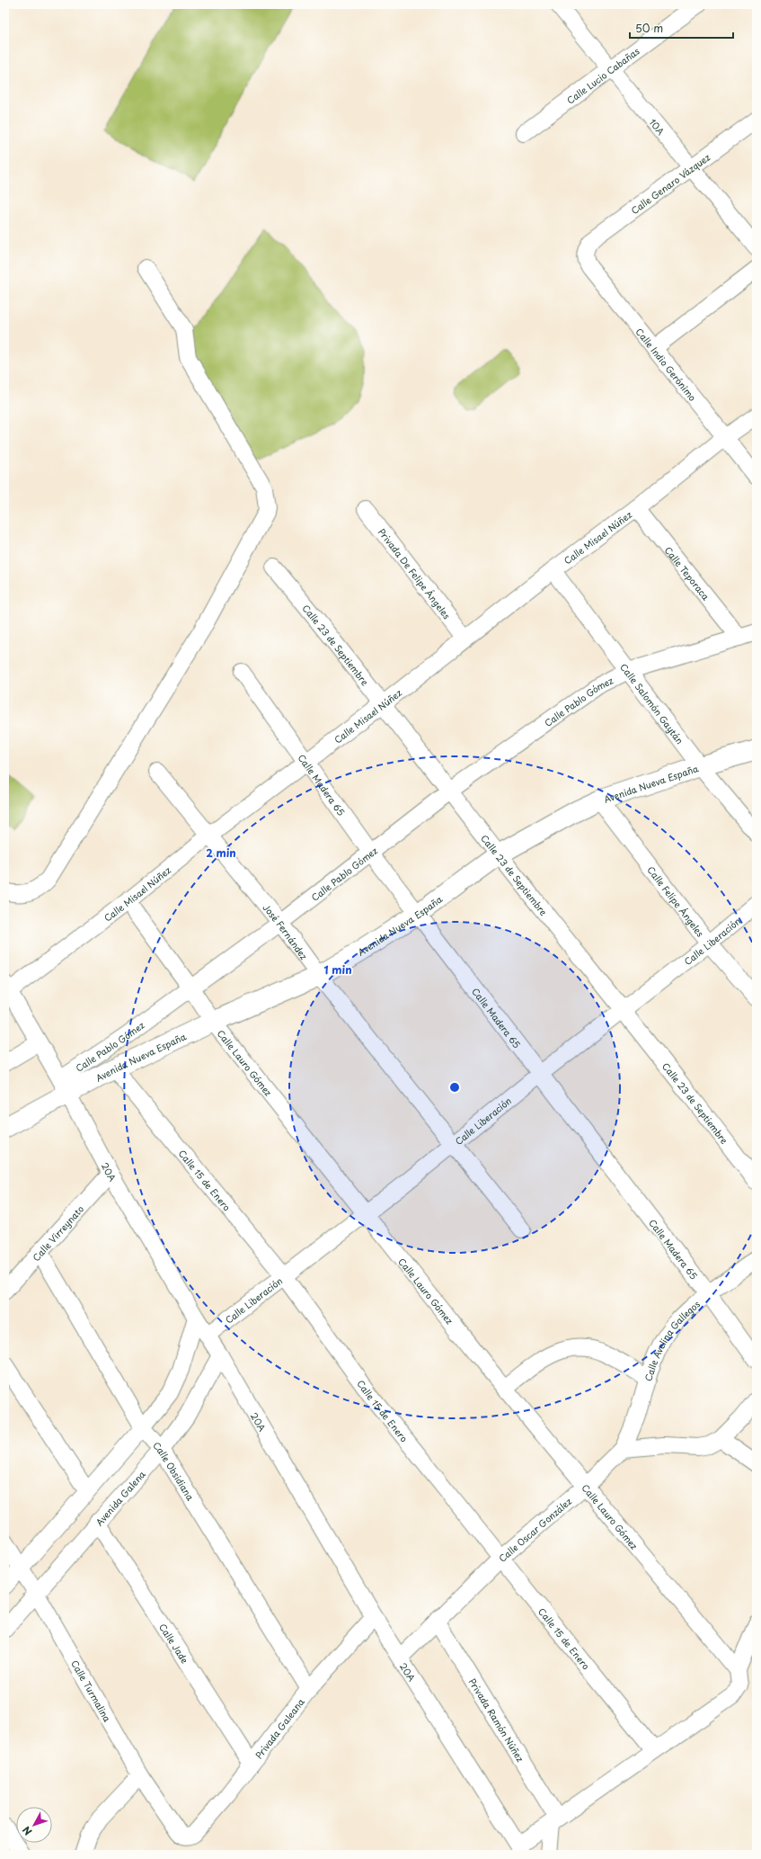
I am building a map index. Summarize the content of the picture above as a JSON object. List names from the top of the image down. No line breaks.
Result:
{"streets":{"main road":["Avenida Nueva España"],"street":["Calle Lucio Cabañas","10A","Calle Genaro Vázquez","Calle Indio Gerónimo","Calle Misael Núñez","Calle Teporaca","Privada De Felipe Ángeles","Calle 23 de Septiembre","Calle Pablo Gómez","Calle Salomón Gaytán","Calle Madera 65","Calle Felipe Ángeles","José Fernández","Calle Liberación","Calle Lauro Gómez","20A","Calle 15 de Enero","Calle Virreynato","Calle Avelina Gallegos","Calle Obsidiana","Avenida Galena","Calle Oscar González","Calle Jade","Calle Turmalina","Privada Ramón Núñez","Privada Galeana"]},"crossings":[["Calle Lucio Cabañas","10A"],["10A","Calle Genaro Vázquez"],["Calle Genaro Vázquez","Calle Indio Gerónimo"],["Calle Indio Gerónimo","Calle Misael Núñez"],["Calle Misael Núñez","Calle Teporaca"],["Calle Misael Núñez","Privada De Felipe Ángeles"],["Calle Misael Núñez","Calle 23 de Septiembre"],["Calle Misael Núñez","Calle Salomón Gaytán"],["Calle Misael Núñez","Calle Madera 65"],["Calle Misael Núñez","José Fernández"],["Calle Misael Núñez","Calle Lauro Gómez"],["Calle Misael Núñez","20A"],["Calle 23 de Septiembre","Calle Pablo Gómez"],["Calle 23 de Septiembre","Avenida Nueva España"],["Calle 23 de Septiembre","Calle Liberación"],["Calle Pablo Gómez","Calle Salomón Gaytán"],["Calle Pablo Gómez","Avenida Nueva España"],["Calle Pablo Gómez","Calle Madera 65"],["Calle Pablo Gómez","José Fernández"],["Calle Pablo Gómez","Calle Lauro Gómez"],["Calle Pablo Gómez","20A"],["Calle Salomón Gaytán","Avenida Nueva España"],["Avenida Nueva España","Calle Madera 65"],["Avenida Nueva España","Calle Felipe Ángeles"],["Avenida Nueva España","José Fernández"],["Avenida Nueva España","Calle Lauro Gómez"],["Avenida Nueva España","20A"],["Avenida Nueva España","Calle 15 de Enero"],["Calle Madera 65","Calle Liberación"],["Calle Madera 65","Calle Avelina Gallegos"],["Calle Felipe Ángeles","Calle Liberación"],["José Fernández","Calle Liberación"],["Calle Liberación","Calle Lauro Gómez"],["Calle Liberación","20A"],["Calle Liberación","Calle 15 de Enero"],["Calle Lauro Gómez","Calle Oscar González"],["20A","Calle Virreynato"],["20A","Avenida Galena"],["20A","Calle Oscar González"],["20A","Privada Galeana"],["Calle 15 de Enero","Calle Oscar González"],["Calle Virreynato","Calle Obsidiana"],["Calle Avelina Gallegos","Calle Oscar González"],["Calle Obsidiana","Avenida Galena"],["Calle Obsidiana","Privada Galeana"],["Avenida Galena","Calle Jade"],["Avenida Galena","Calle Turmalina"],["Calle Oscar González","Privada Ramón Núñez"],["Calle Jade","Privada Galeana"],["Calle Turmalina","Privada Galeana"]],"scale_bar":"50 m","north":"bottom left","rings":["2 min","1 min"]}
